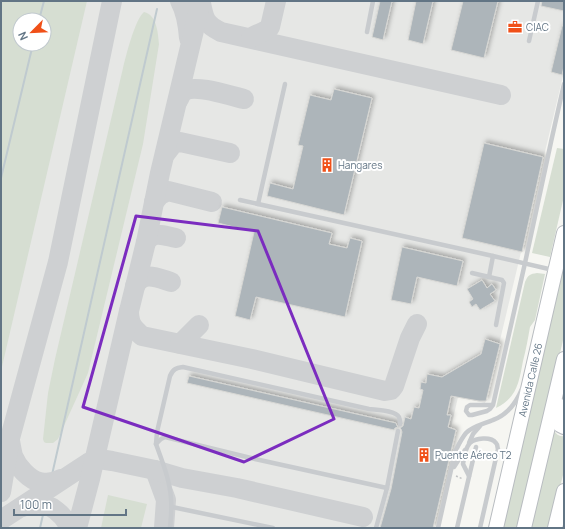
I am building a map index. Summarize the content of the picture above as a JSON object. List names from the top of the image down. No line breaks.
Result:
{"streets":{"main road":["Avenida Calle 26"]},"places":{"office":["CIAC"],"building":["Hangares","Puente Aéreo T2"]},"scale_bar":"100 m","north":"bottom left"}
